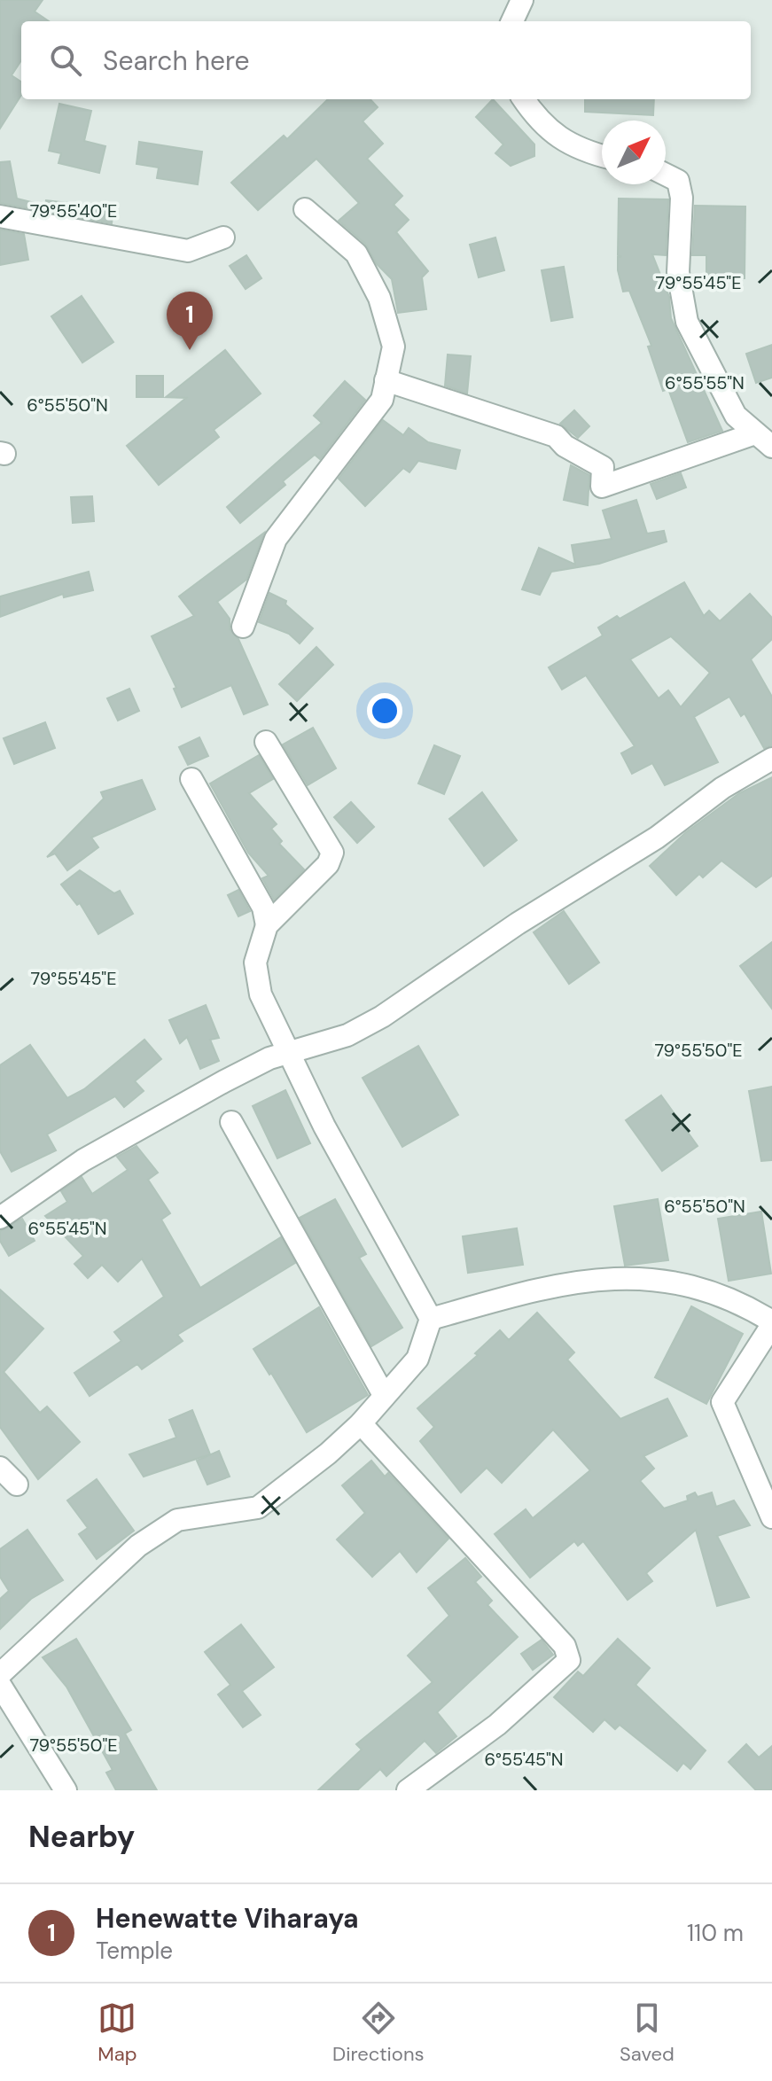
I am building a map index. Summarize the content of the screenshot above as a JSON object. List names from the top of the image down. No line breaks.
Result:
{"north":"top right","page":{"search":"Search here","pins":"1","heading":"Nearby","list":[{"mark":"1","name":"Henewatte Viharaya","note":"Temple","value":"110 m"}],"nav":["Map","Directions","Saved"]},"coordinates":["79°55'40\"E","79°55'45\"E","6°55'55\"N","6°55'50\"N","79°55'50\"E","6°55'45\"N"]}
